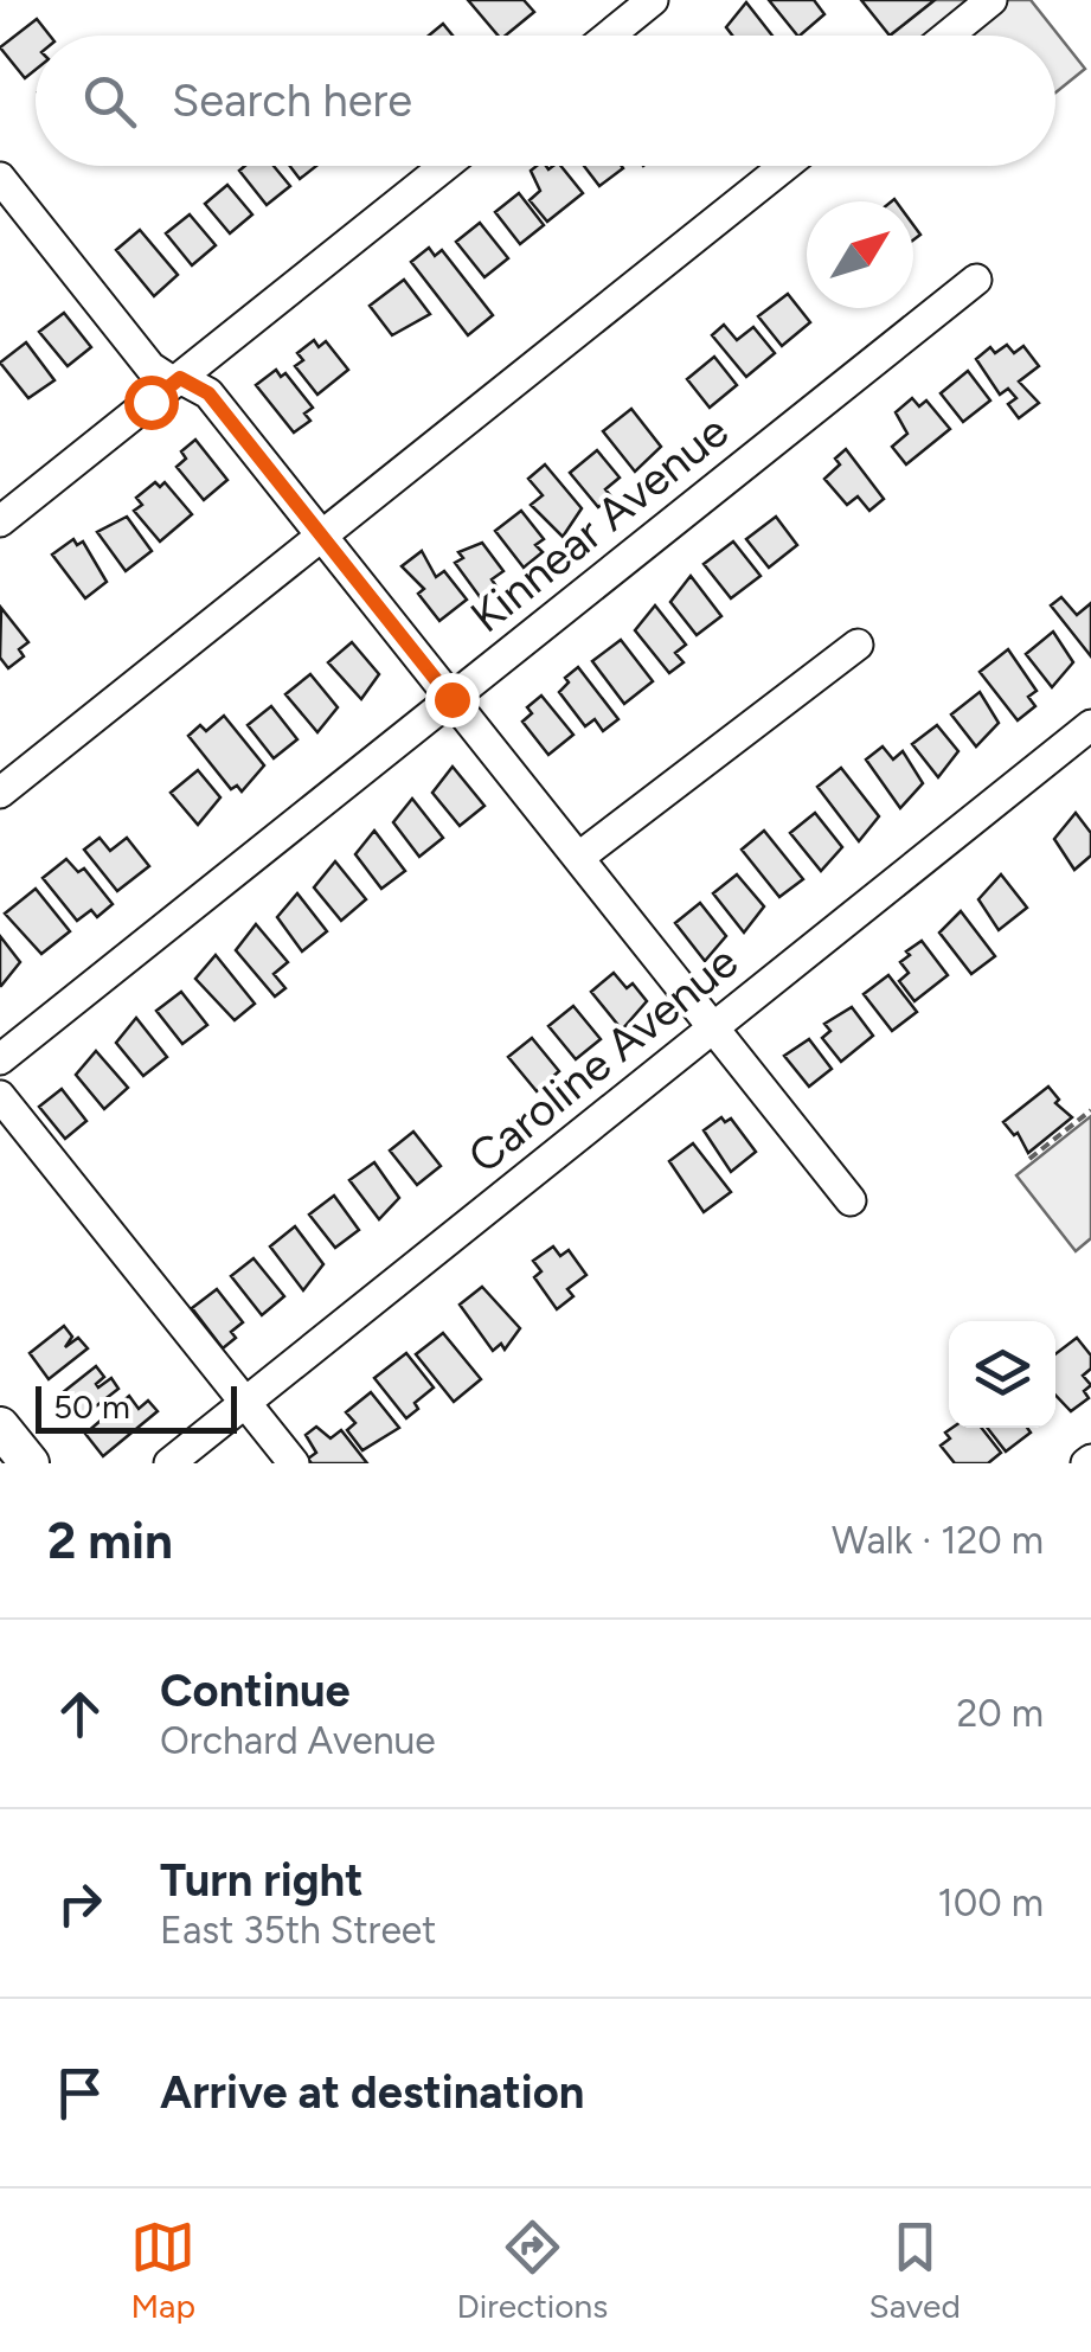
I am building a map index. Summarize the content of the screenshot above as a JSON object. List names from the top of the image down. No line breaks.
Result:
{"streets":{"street":["Kinnear Avenue","Caroline Avenue"]},"scale_bar":"50 m","north":"top right","page":{"search":"Search here","scale":"50 m","heading":["2 min","Walk · 120 m"],"list":[["Continue","Orchard Avenue","20 m"],["Turn right","East 35th Street","100 m"],"Arrive at destination"],"nav":["Map","Directions","Saved"]}}
